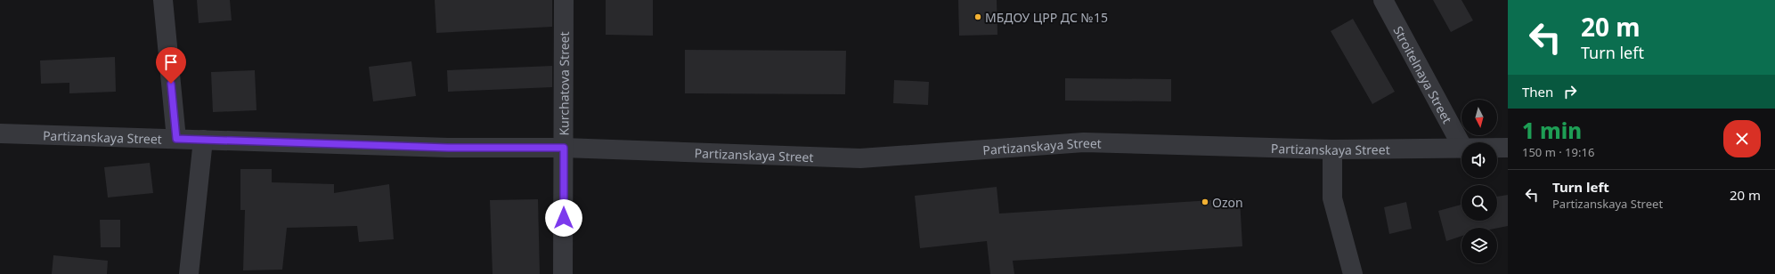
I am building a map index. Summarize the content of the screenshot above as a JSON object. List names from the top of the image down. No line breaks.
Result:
{"streets":{"street":["Stroitelnaya Street","Kurchatova Street","Partizanskaya Street"]},"crossings":[["Kurchatova Street","Partizanskaya Street"]],"places":["МБДОУ ЦРР ДС №15","Ozon"],"north":"bottom","page":{"turn":["20 m","Turn left"],"then":"Then","heading":["1 min","150 m · 19:16"],"list":[{"name":"Turn left","note":"Partizanskaya Street","value":"20 m"}]}}
